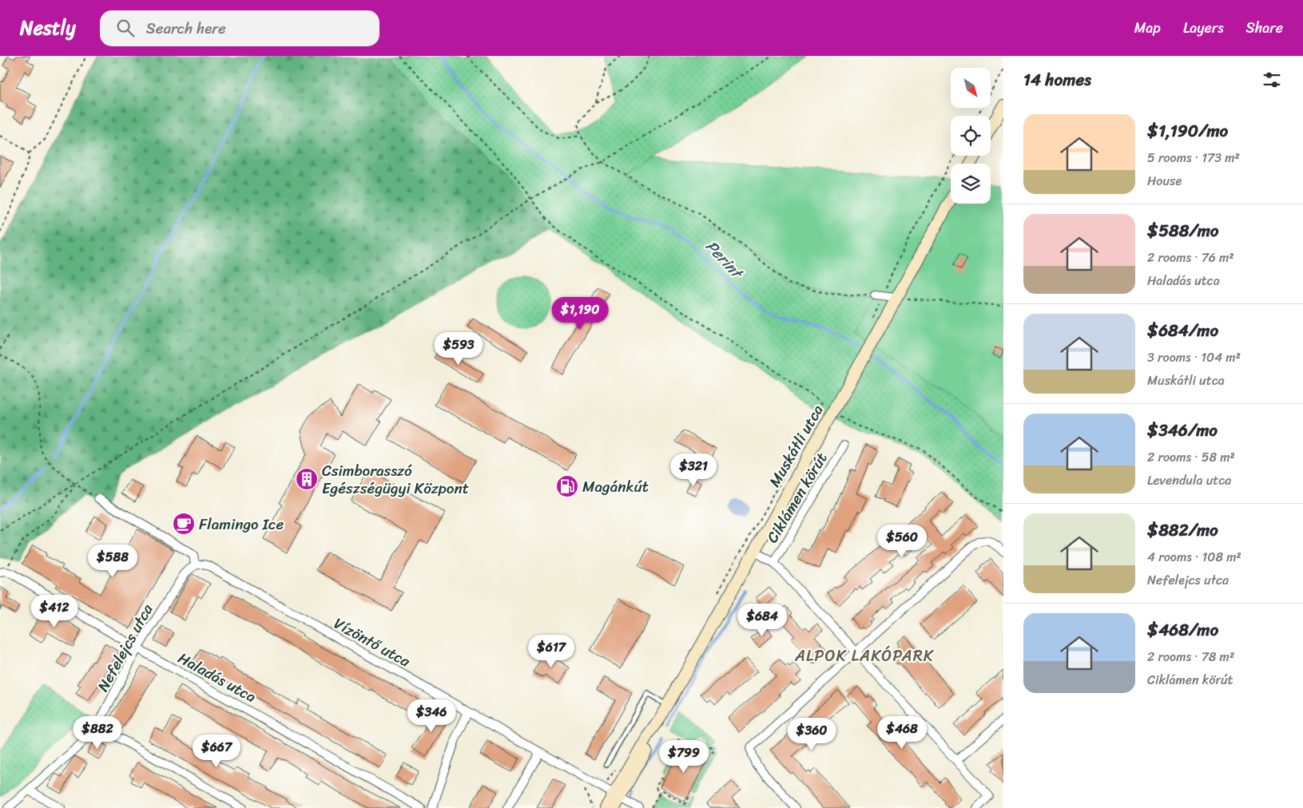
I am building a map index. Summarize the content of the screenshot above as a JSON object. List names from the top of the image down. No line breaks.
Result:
{"streets":{"main road":["Muskátli utca"],"street":["Ciklámen körút","Vízöntő utca","Nefelejcs utca","Haladás utca"]},"crossings":[["Muskátli utca","Ciklámen körút"],["Muskátli utca","Vízöntő utca"],["Vízöntő utca","Nefelejcs utca"],["Nefelejcs utca","Haladás utca"]],"districts":["ALPOK LAKÓPARK"],"water":["Perint"],"places":{"building":["Csimborasszó Egészségügyi Központ"],"fuel station":["Magánkút"],"cafe":["Flamingo Ice"]},"north":"bottom right","page":{"header":"Nestly","search":"Search here","nav":["Map","Layers","Share"],"heading":"14 homes","list":[{"name":"$1,190/mo","note":"5 rooms · 173 m² · House"},{"name":"$588/mo","note":"2 rooms · 76 m² · Haladás utca"},{"name":"$684/mo","note":"3 rooms · 104 m² · Muskátli utca"},{"name":"$346/mo","note":"2 rooms · 58 m² · Levendula utca"},{"name":"$882/mo","note":"4 rooms · 108 m² · Nefelejcs utca"},{"name":"$468/mo","note":"2 rooms · 78 m² · Ciklámen körút"}],"price":["$1,190","$593","$321","$560","$588","$412","$684","$617","$346","$882","$468","$360","$667","$799"]}}
